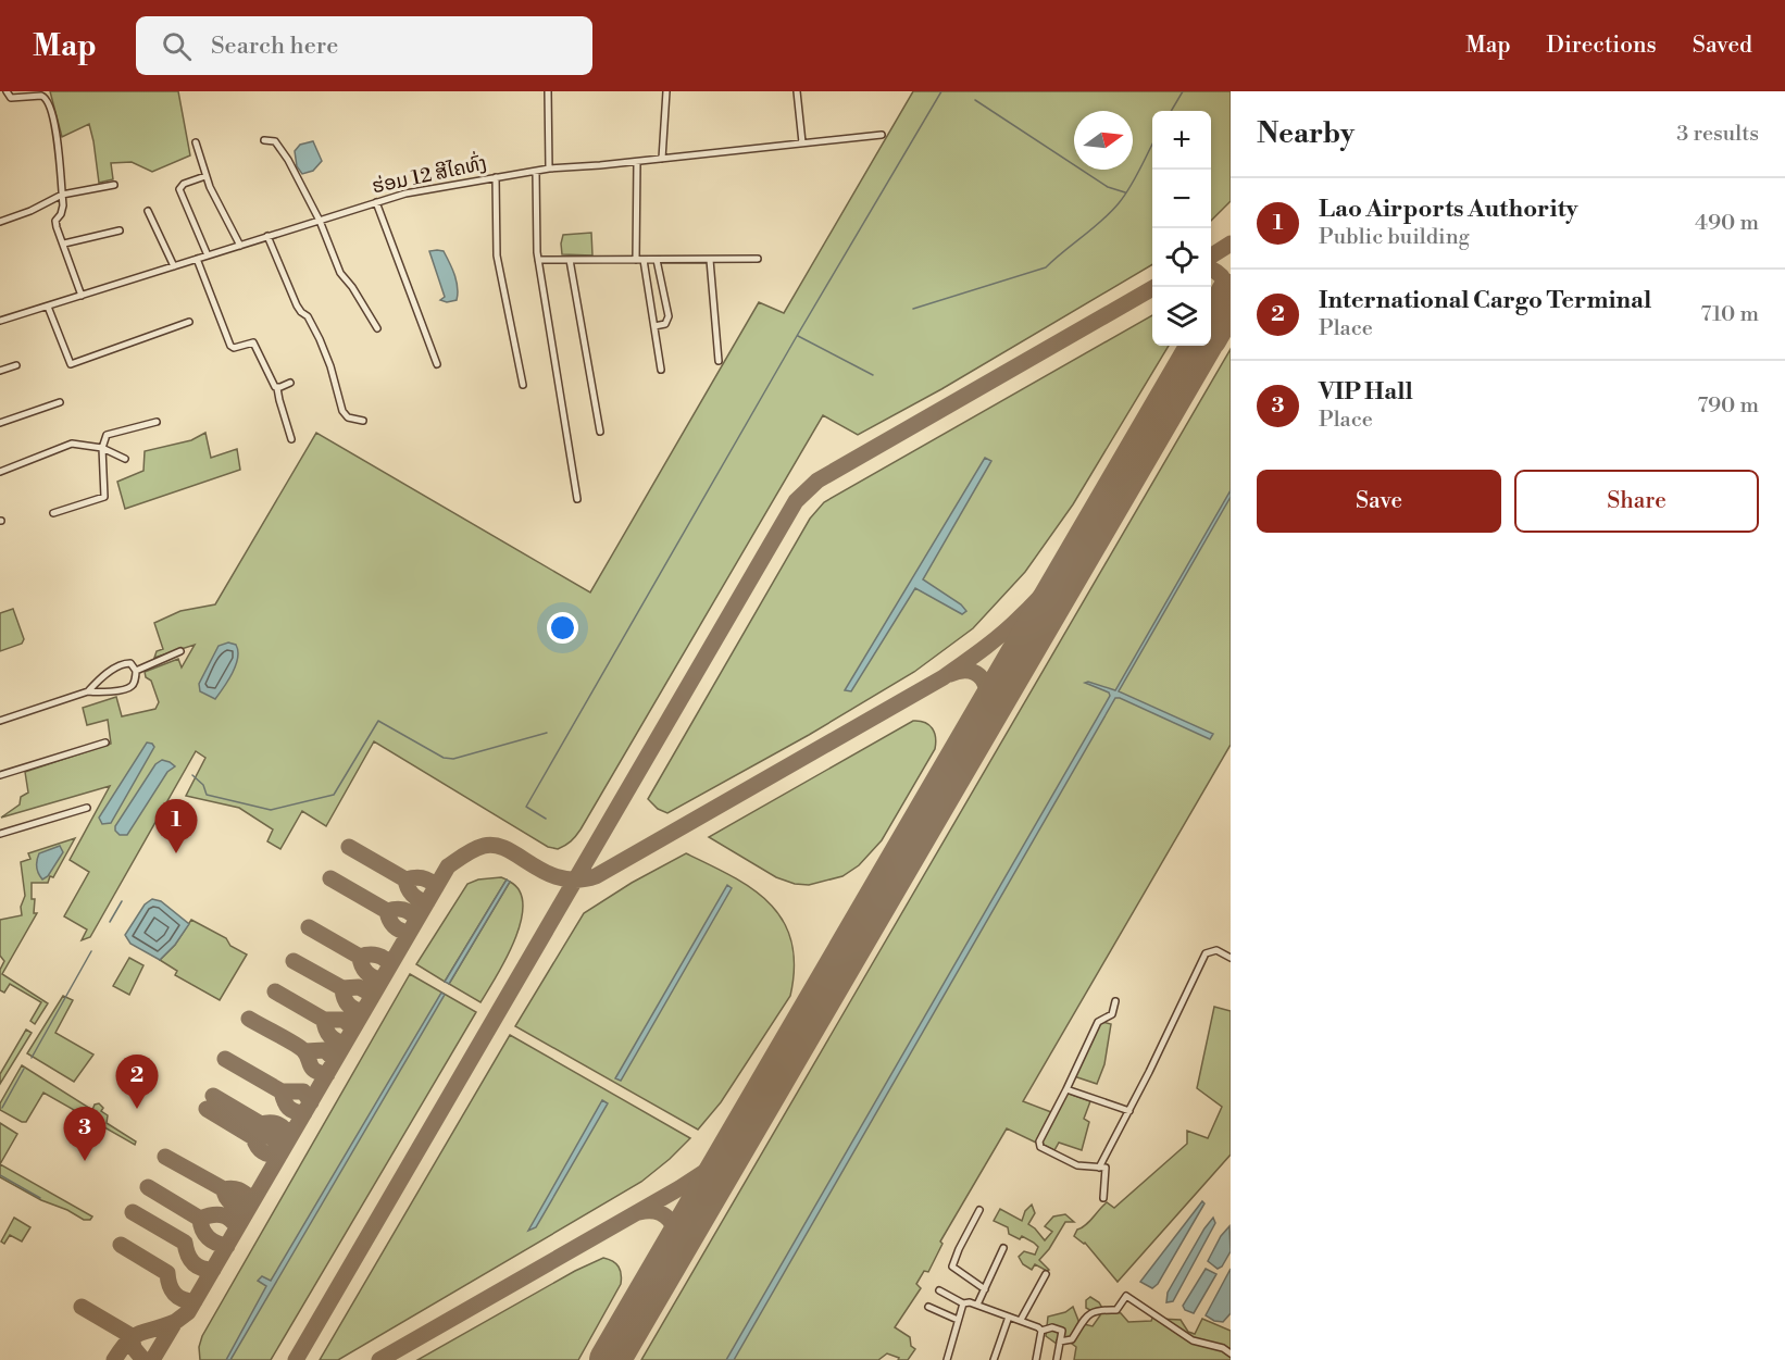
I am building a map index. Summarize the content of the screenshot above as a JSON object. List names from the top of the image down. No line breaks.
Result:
{"streets":{"street":["ຮ່ອມ 12 ສີໄຄທົ່ງ"]},"north":"right","page":{"header":"Map","search":"Search here","nav":["Map","Directions","Saved"],"heading":["Nearby","3 results"],"map_buttons":["+","−"],"list":[{"mark":"1","name":"Lao Airports Authority","note":"Public building","value":"490 m"},{"mark":"2","name":"International Cargo Terminal","note":"Place","value":"710 m"},{"mark":"3","name":"VIP Hall","note":"Place","value":"790 m"}],"buttons":["Save","Share"],"pins":["1","2","3"]}}
